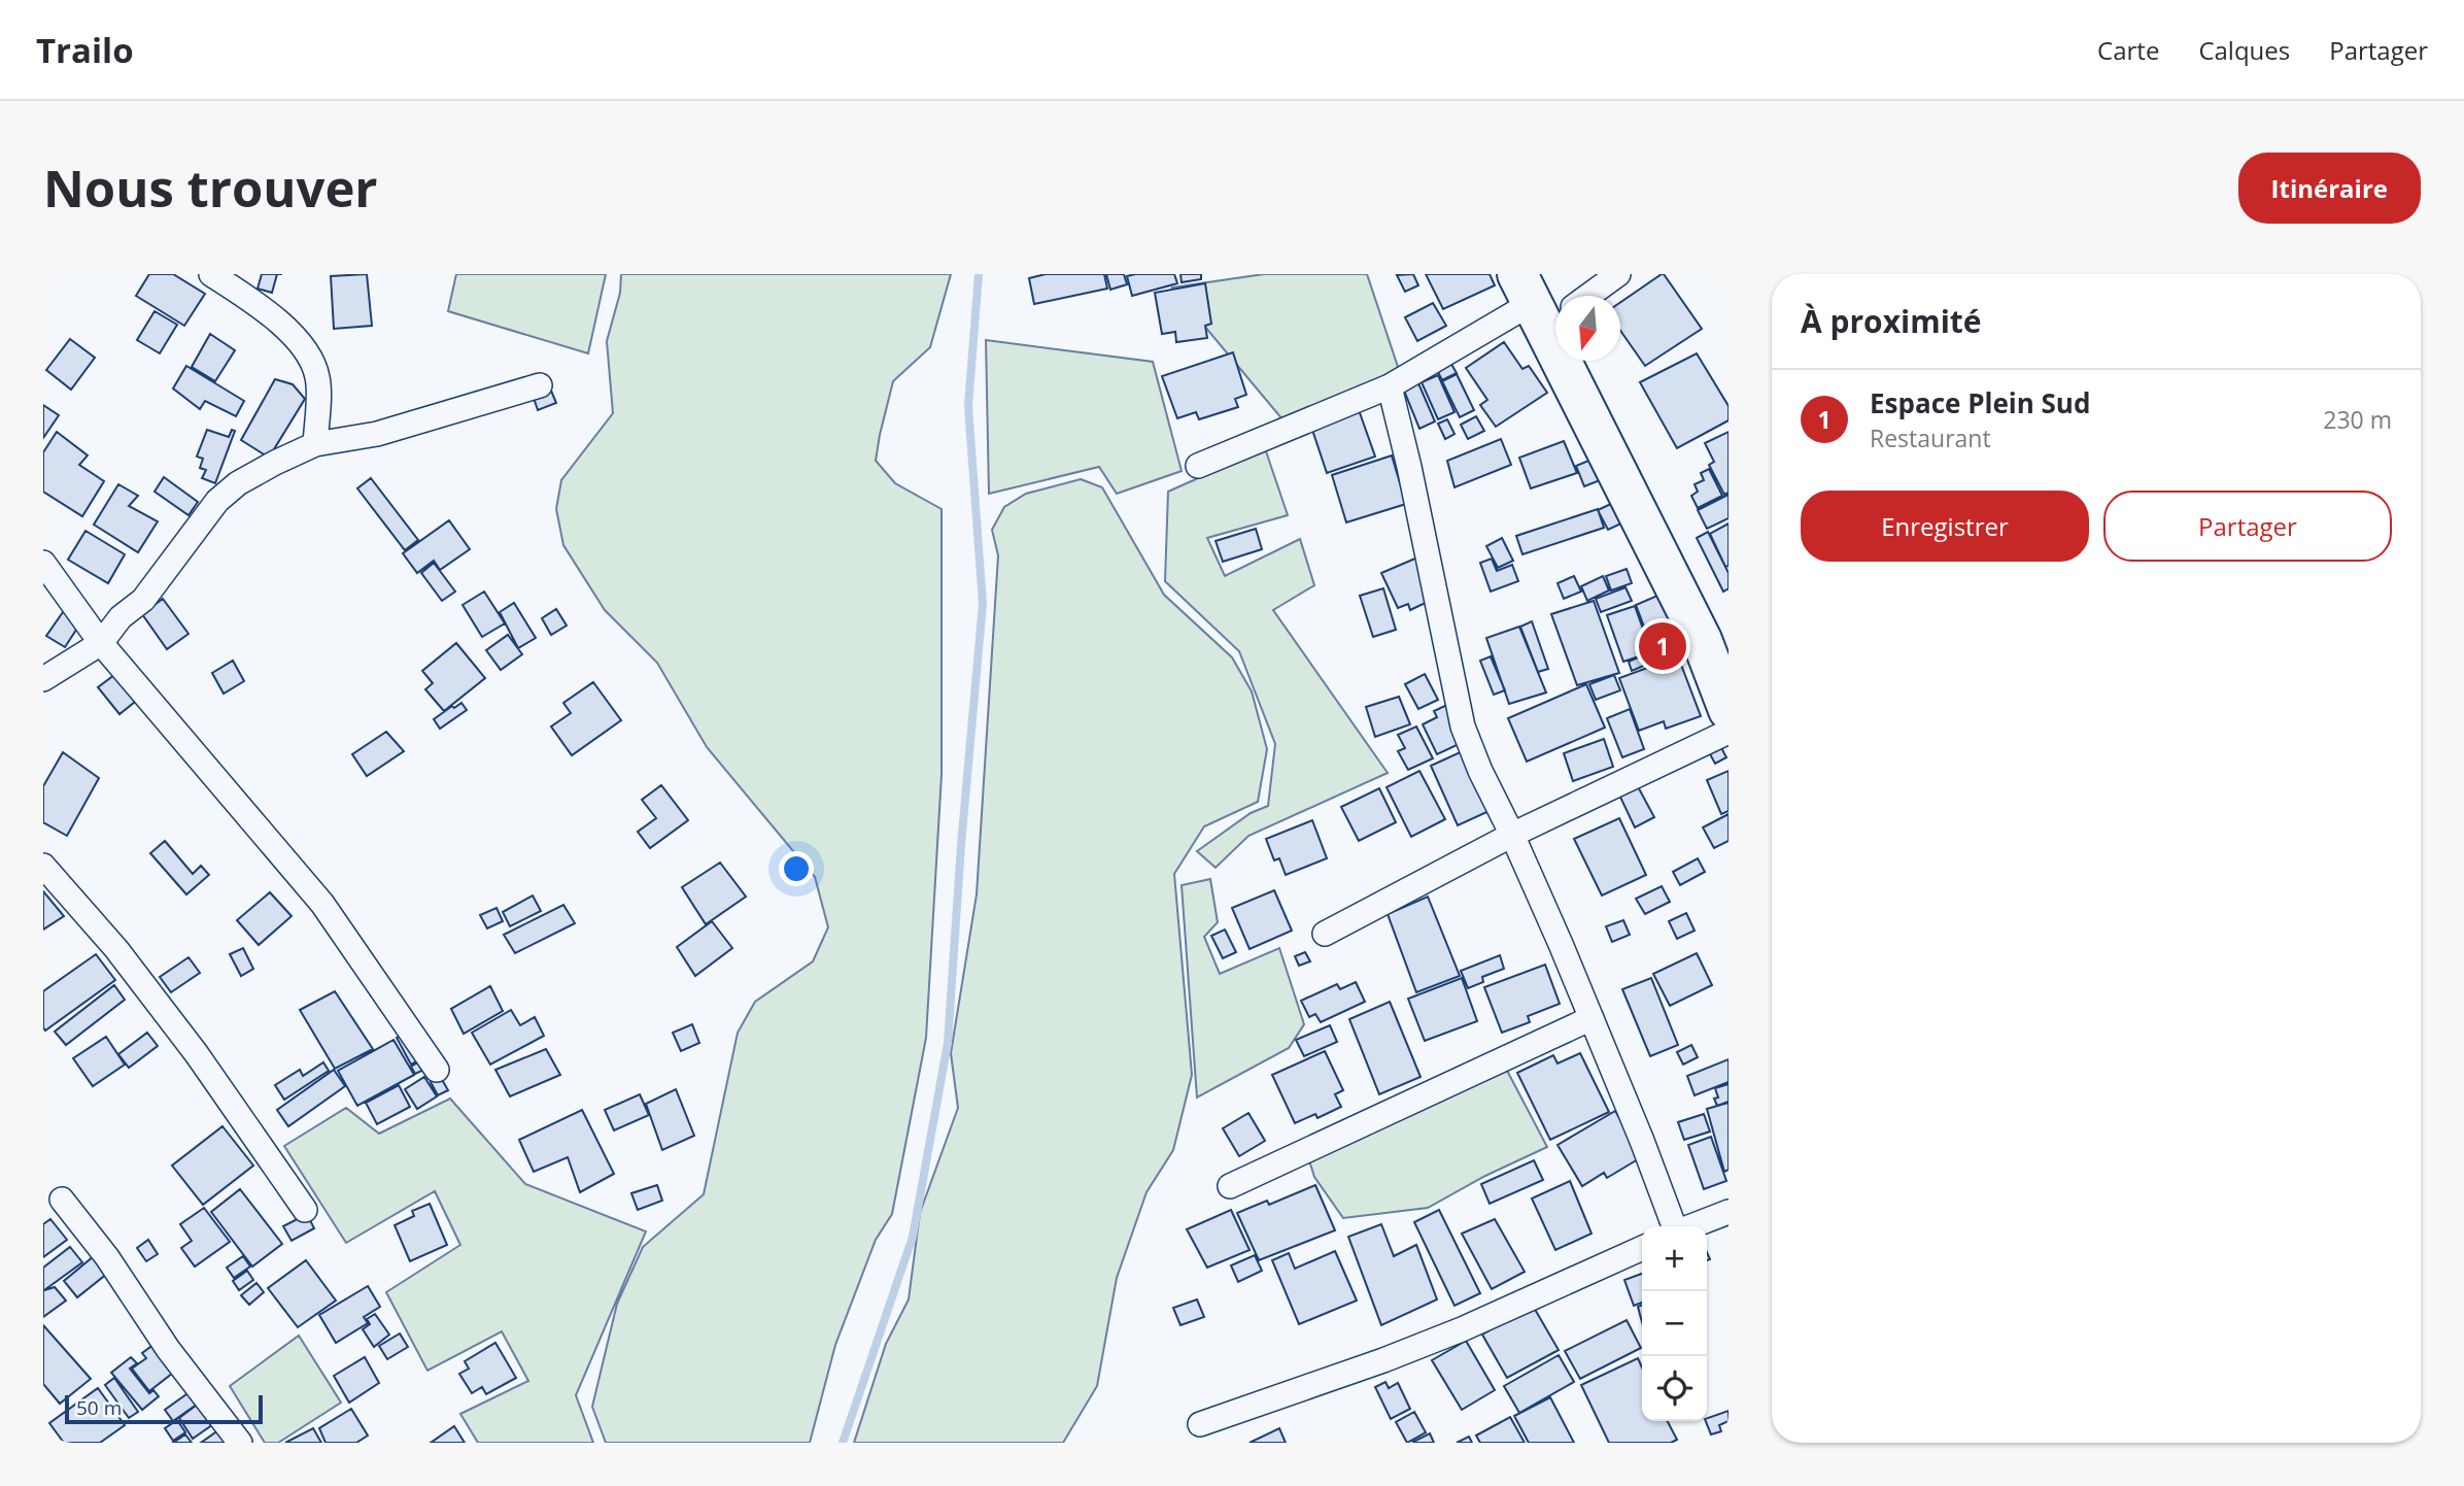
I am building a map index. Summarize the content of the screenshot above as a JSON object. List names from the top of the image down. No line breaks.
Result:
{"scale_bar":"50 m","north":"bottom","page":{"header":"Trailo","nav":["Carte","Calques","Partager"],"buttons":["Itinéraire",["Enregistrer","Partager"]],"title":"Nous trouver","heading":"À proximité","list":[{"mark":"1","name":"Espace Plein Sud","note":"Restaurant","value":"230 m"}],"pins":"1","map_buttons":["+","−"],"scale":"50 m"}}
